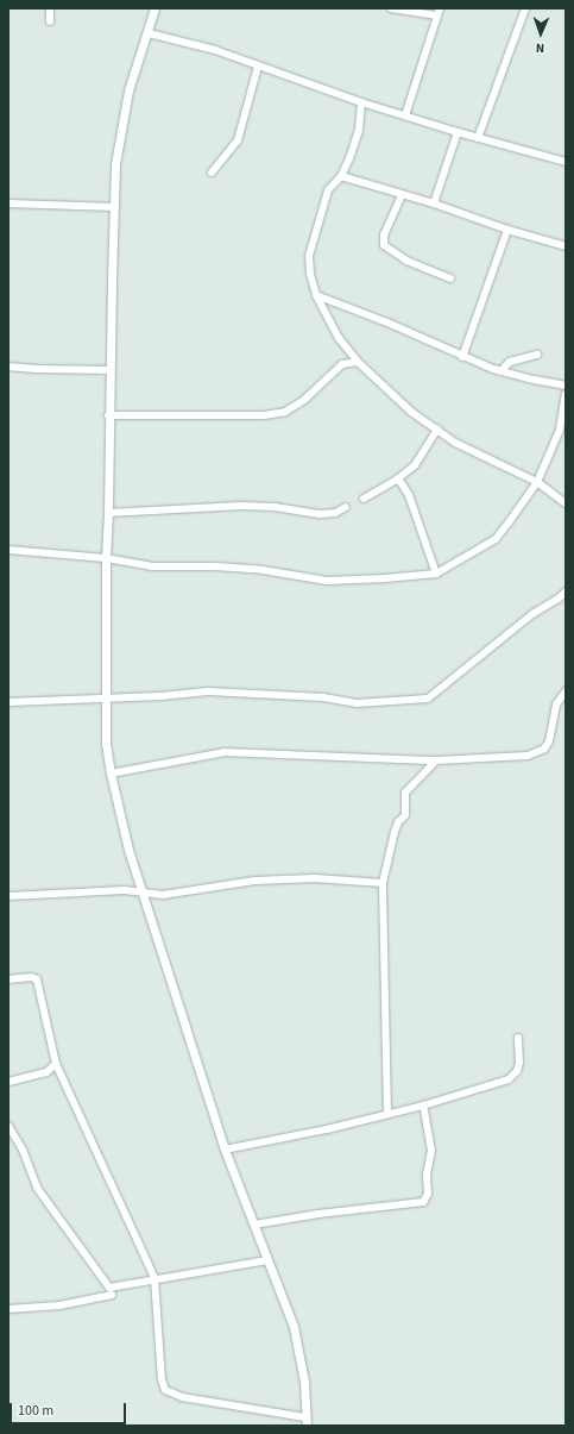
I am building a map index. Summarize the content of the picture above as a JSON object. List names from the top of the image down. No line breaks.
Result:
{"scale_bar":"100 m","north":"bottom"}
